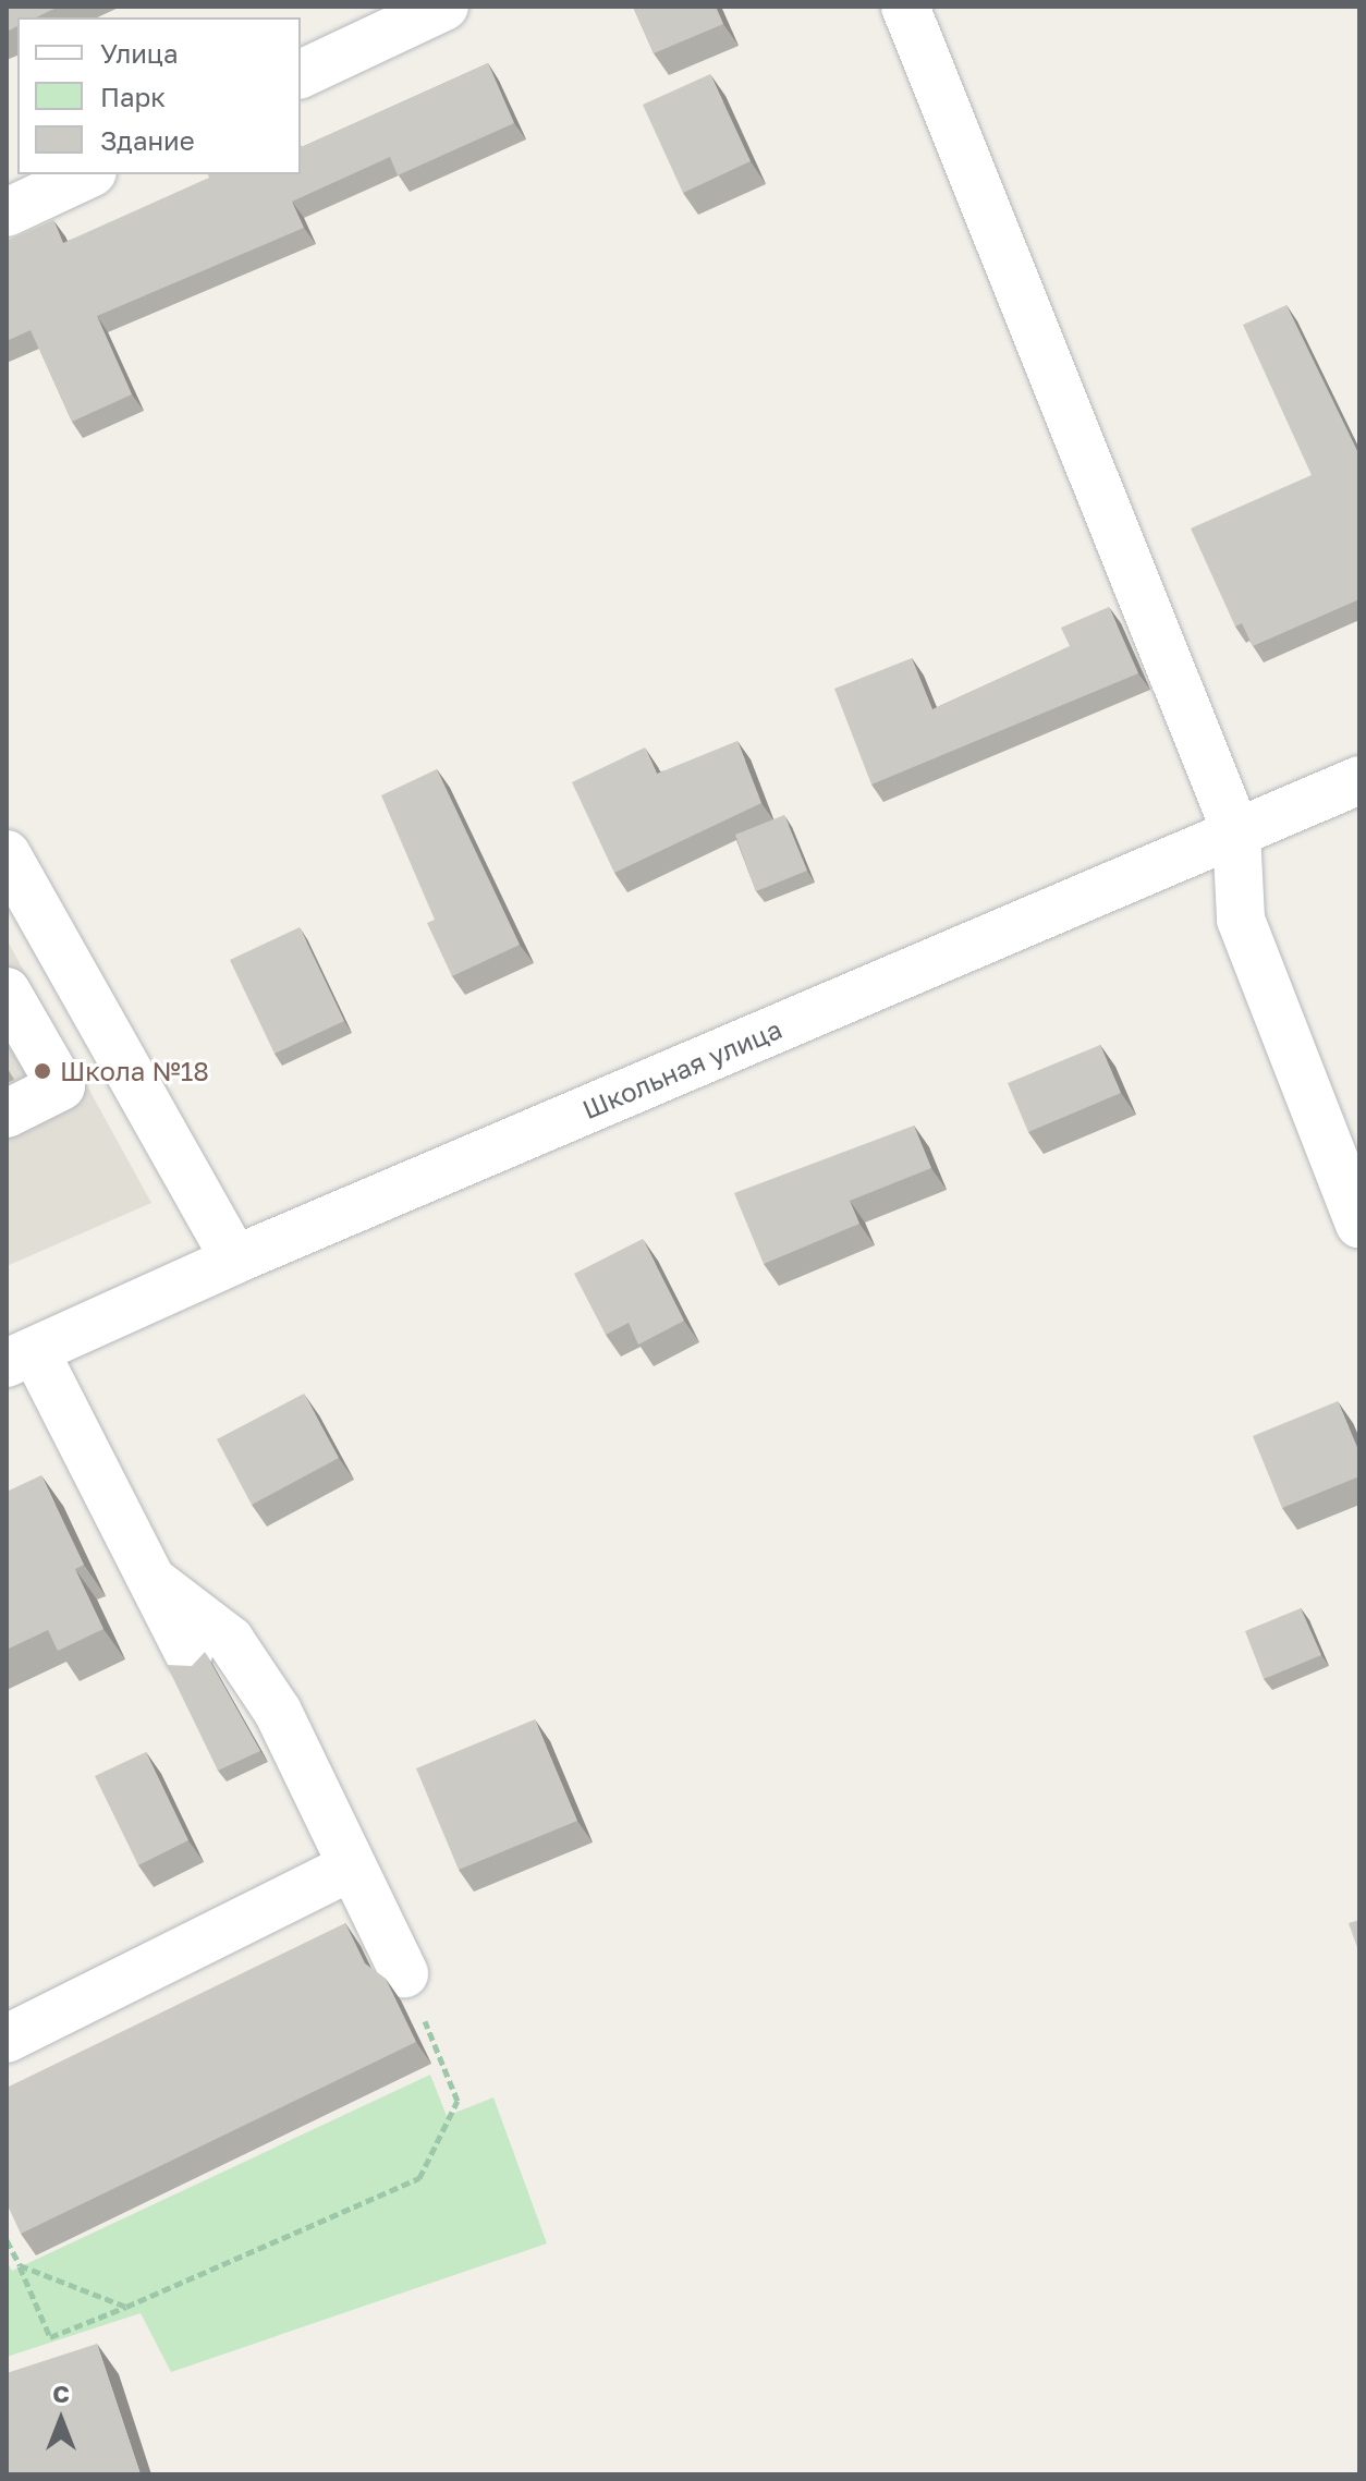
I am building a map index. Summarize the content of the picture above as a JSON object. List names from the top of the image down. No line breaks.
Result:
{"streets":{"street":["Школьная улица"]},"places":["Школа №18"],"legend":["Улица","Парк","Здание"],"north":"top"}
